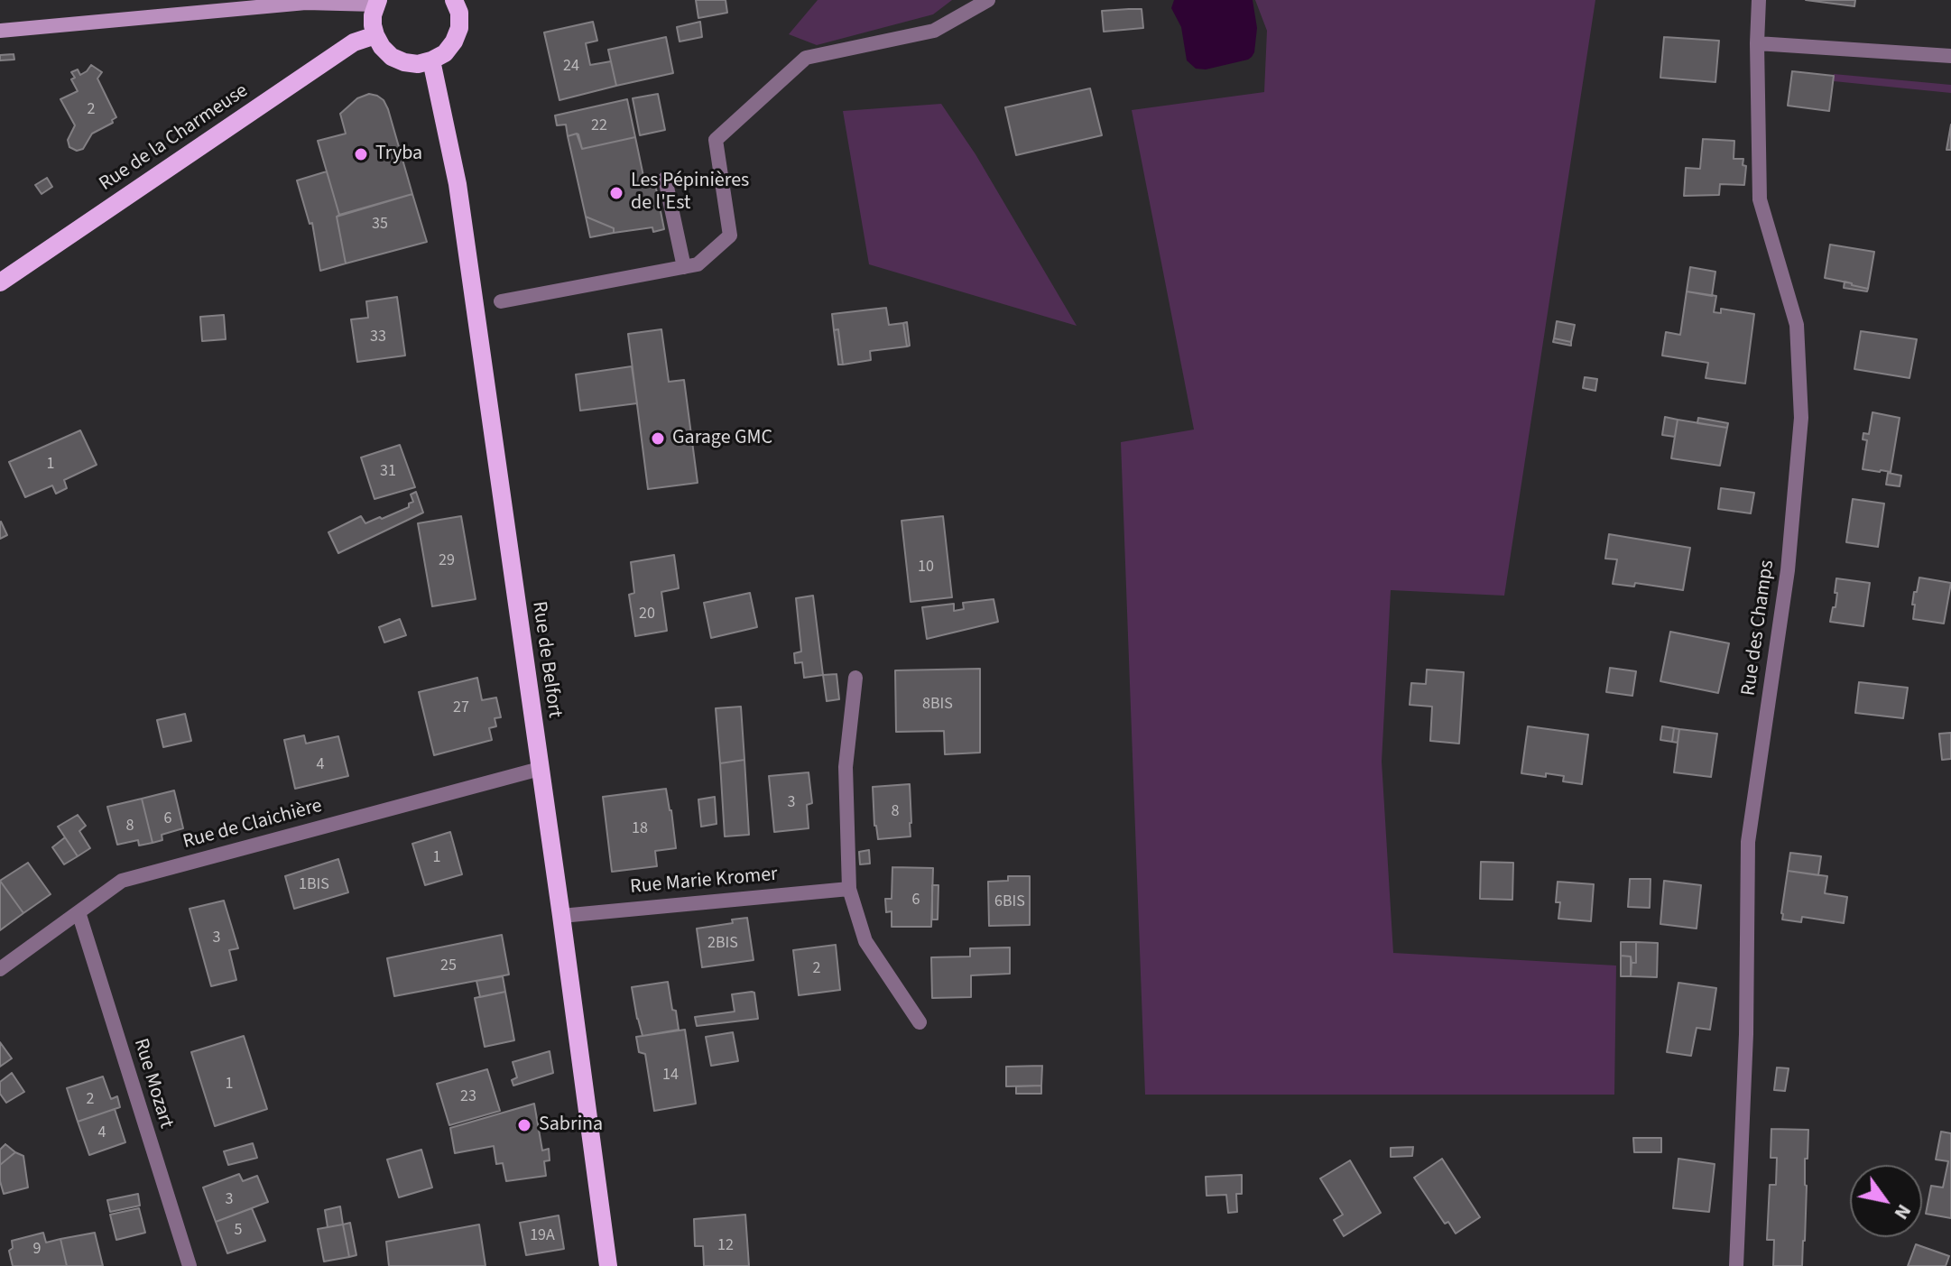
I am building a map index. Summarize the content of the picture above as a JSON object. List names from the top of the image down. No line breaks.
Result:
{"streets":{"main road":["Rue de la Charmeuse","Rue de Belfort"],"street":["Rue des Champs","Rue de Claichière","Rue Marie Kromer","Rue Mozart"]},"crossings":[["Rue de Belfort","Rue de Claichière"],["Rue de Belfort","Rue Marie Kromer"],["Rue de Claichière","Rue Mozart"]],"places":["Tryba","Les Pépinières de l'Est","Garage GMC","Sabrina"],"house_numbers":["24","2","22","35","33","1","31","29","10","20","8BIS","27","4","3","8","6","8","18","1","1BIS","6","6BIS","3","2BIS","25","2","14","1","23","2","4","3","5","19A","12","9"],"north":"bottom right"}
